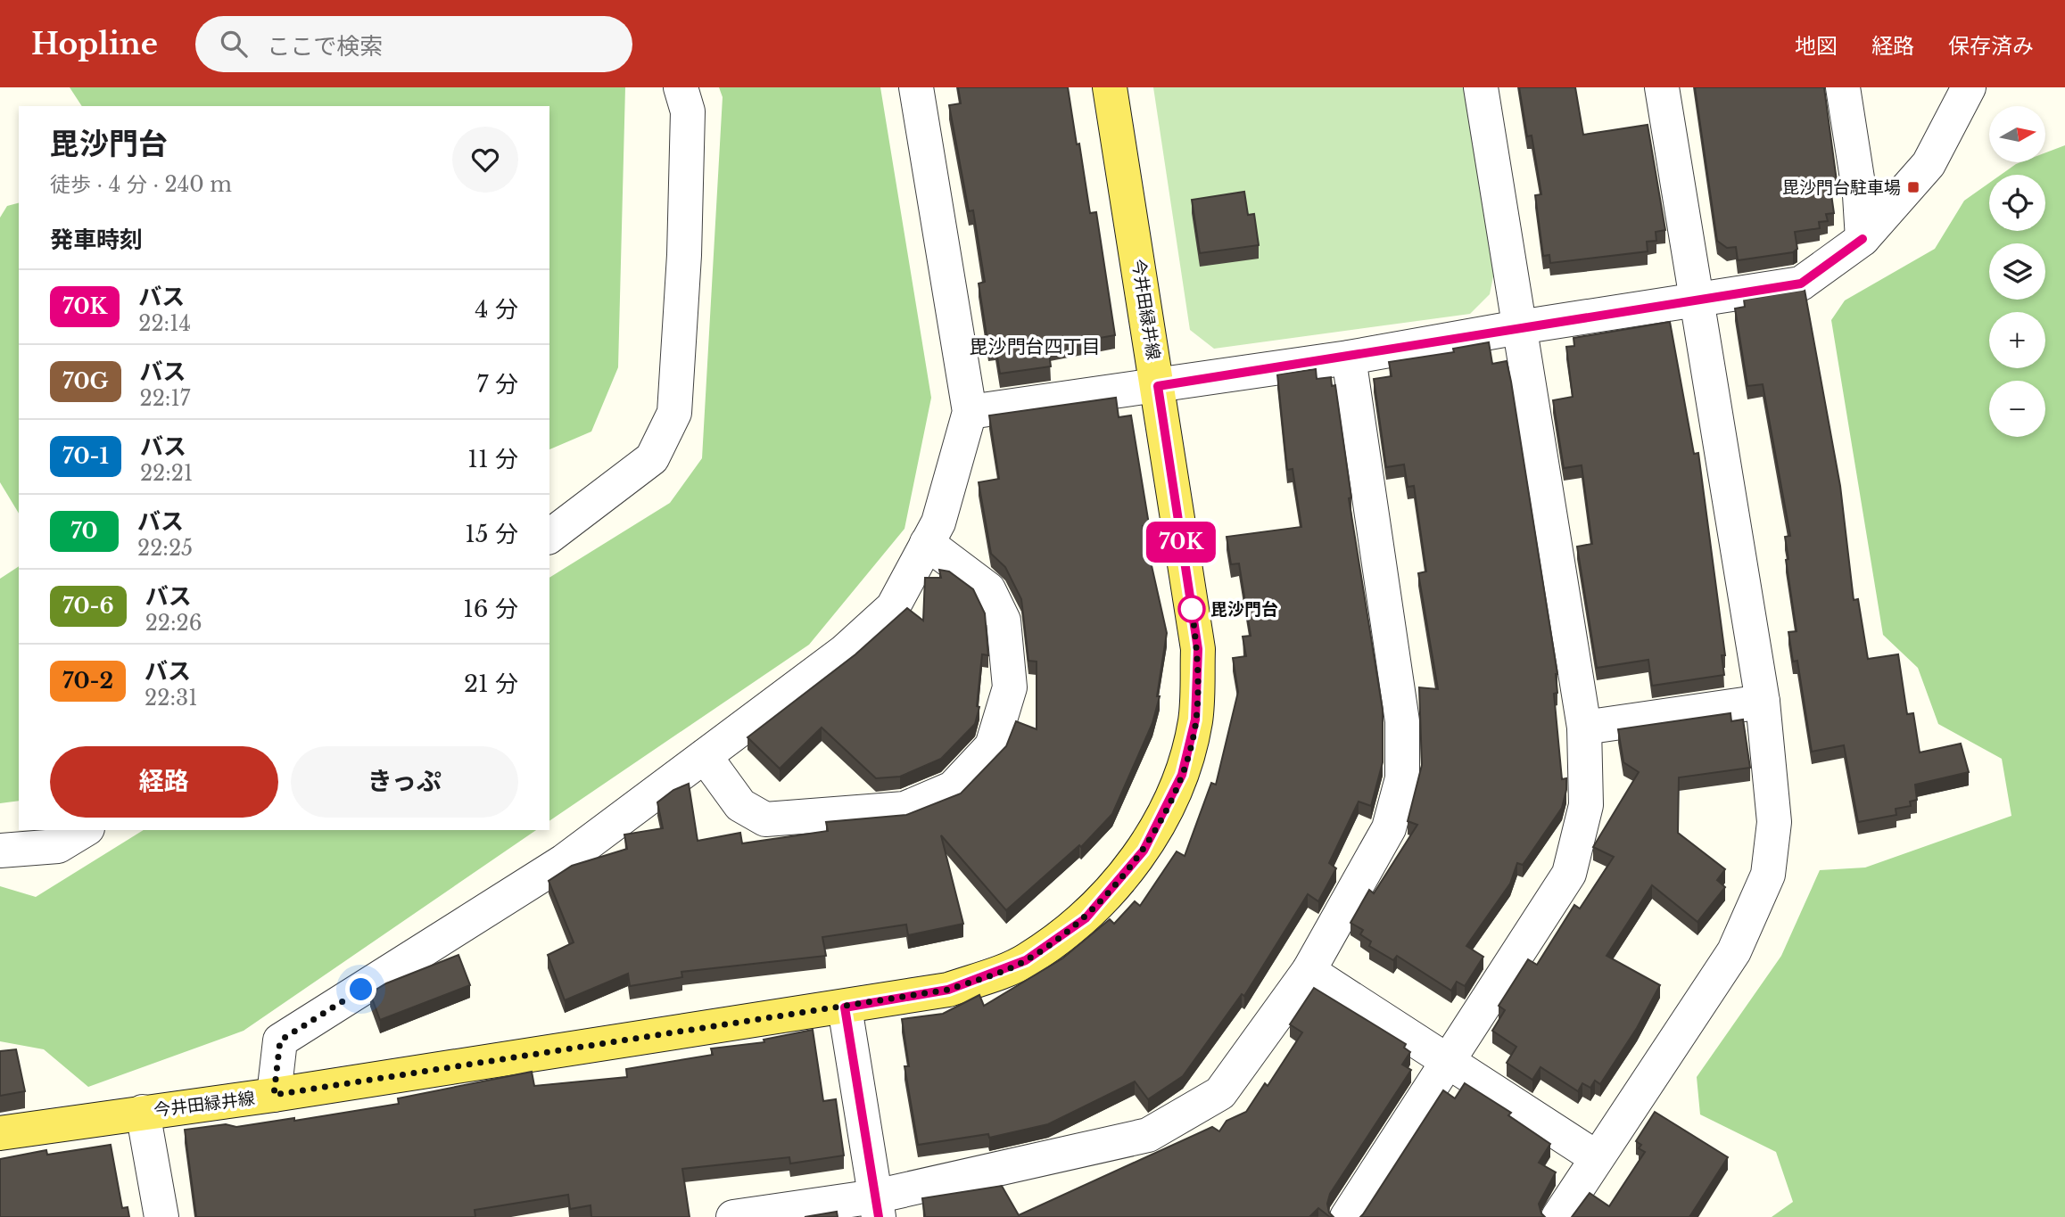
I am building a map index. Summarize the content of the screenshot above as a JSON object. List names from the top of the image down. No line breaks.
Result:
{"streets":{"main road":["今井田緑井線"]},"districts":["毘沙門台四丁目"],"places":{"transit":["毘沙門台駐車場"],"other":["毘沙門台"]},"lines":["bus line 70K"],"north":"right","page":{"header":"Hopline","search":"ここで検索","nav":["地図","経路","保存済み"],"on_map":"70K","map_buttons":["+","−"],"heading":[["毘沙門台","徒歩 · 4 分 · 240 m"],"発車時刻"],"list":[{"mark":"70K","name":"バス","note":"22:14","value":"4 分"},{"mark":"70G","name":"バス","note":"22:17","value":"7 分"},{"mark":"70-1","name":"バス","note":"22:21","value":"11 分"},{"mark":"70","name":"バス","note":"22:25","value":"15 分"},{"mark":"70-6","name":"バス","note":"22:26","value":"16 分"},{"mark":"70-2","name":"バス","note":"22:31","value":"21 分"}],"buttons":["経路","きっぷ"]}}
